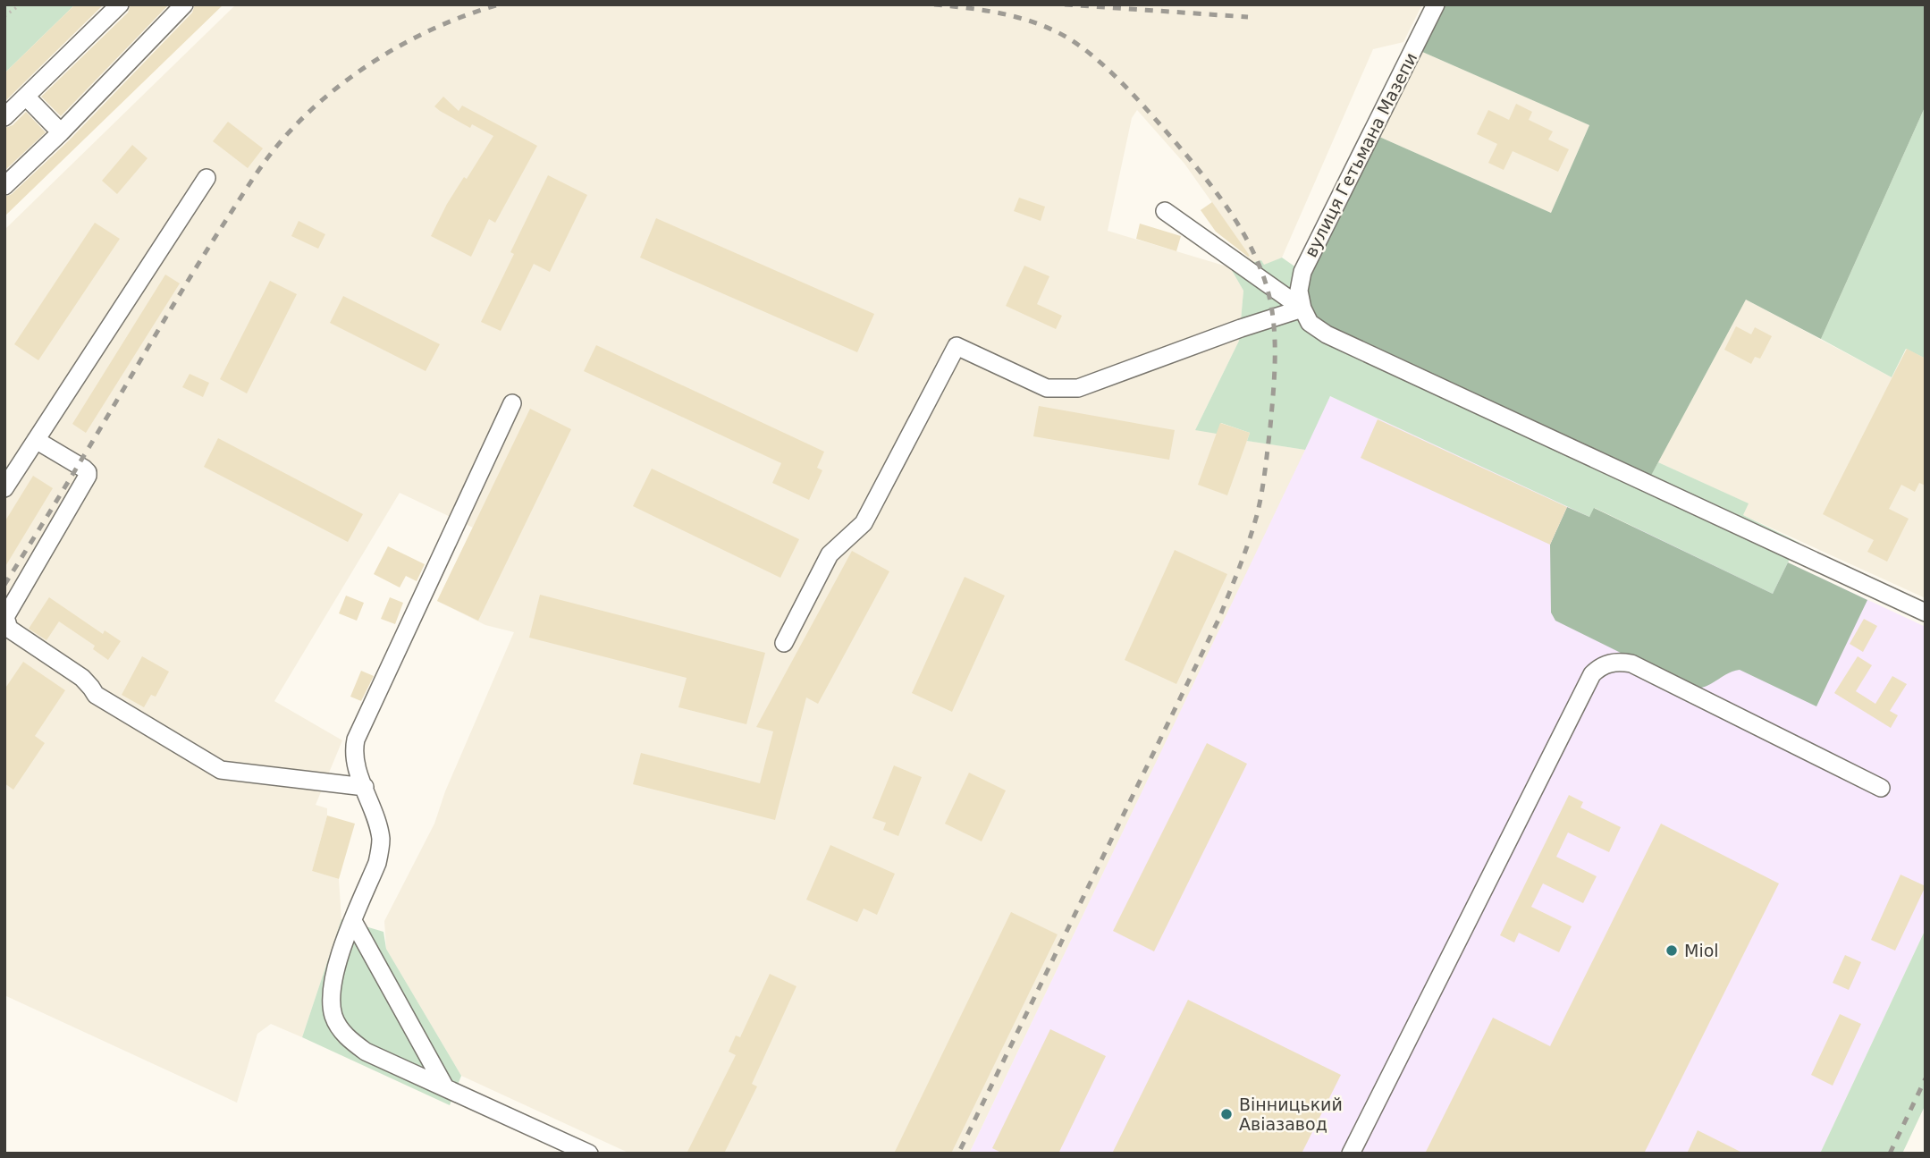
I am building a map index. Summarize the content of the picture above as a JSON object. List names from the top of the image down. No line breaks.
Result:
{"streets":{"street":["вулиця Гетьмана Мазепи"]},"places":["Miol","Вінницький Авіазавод"]}
